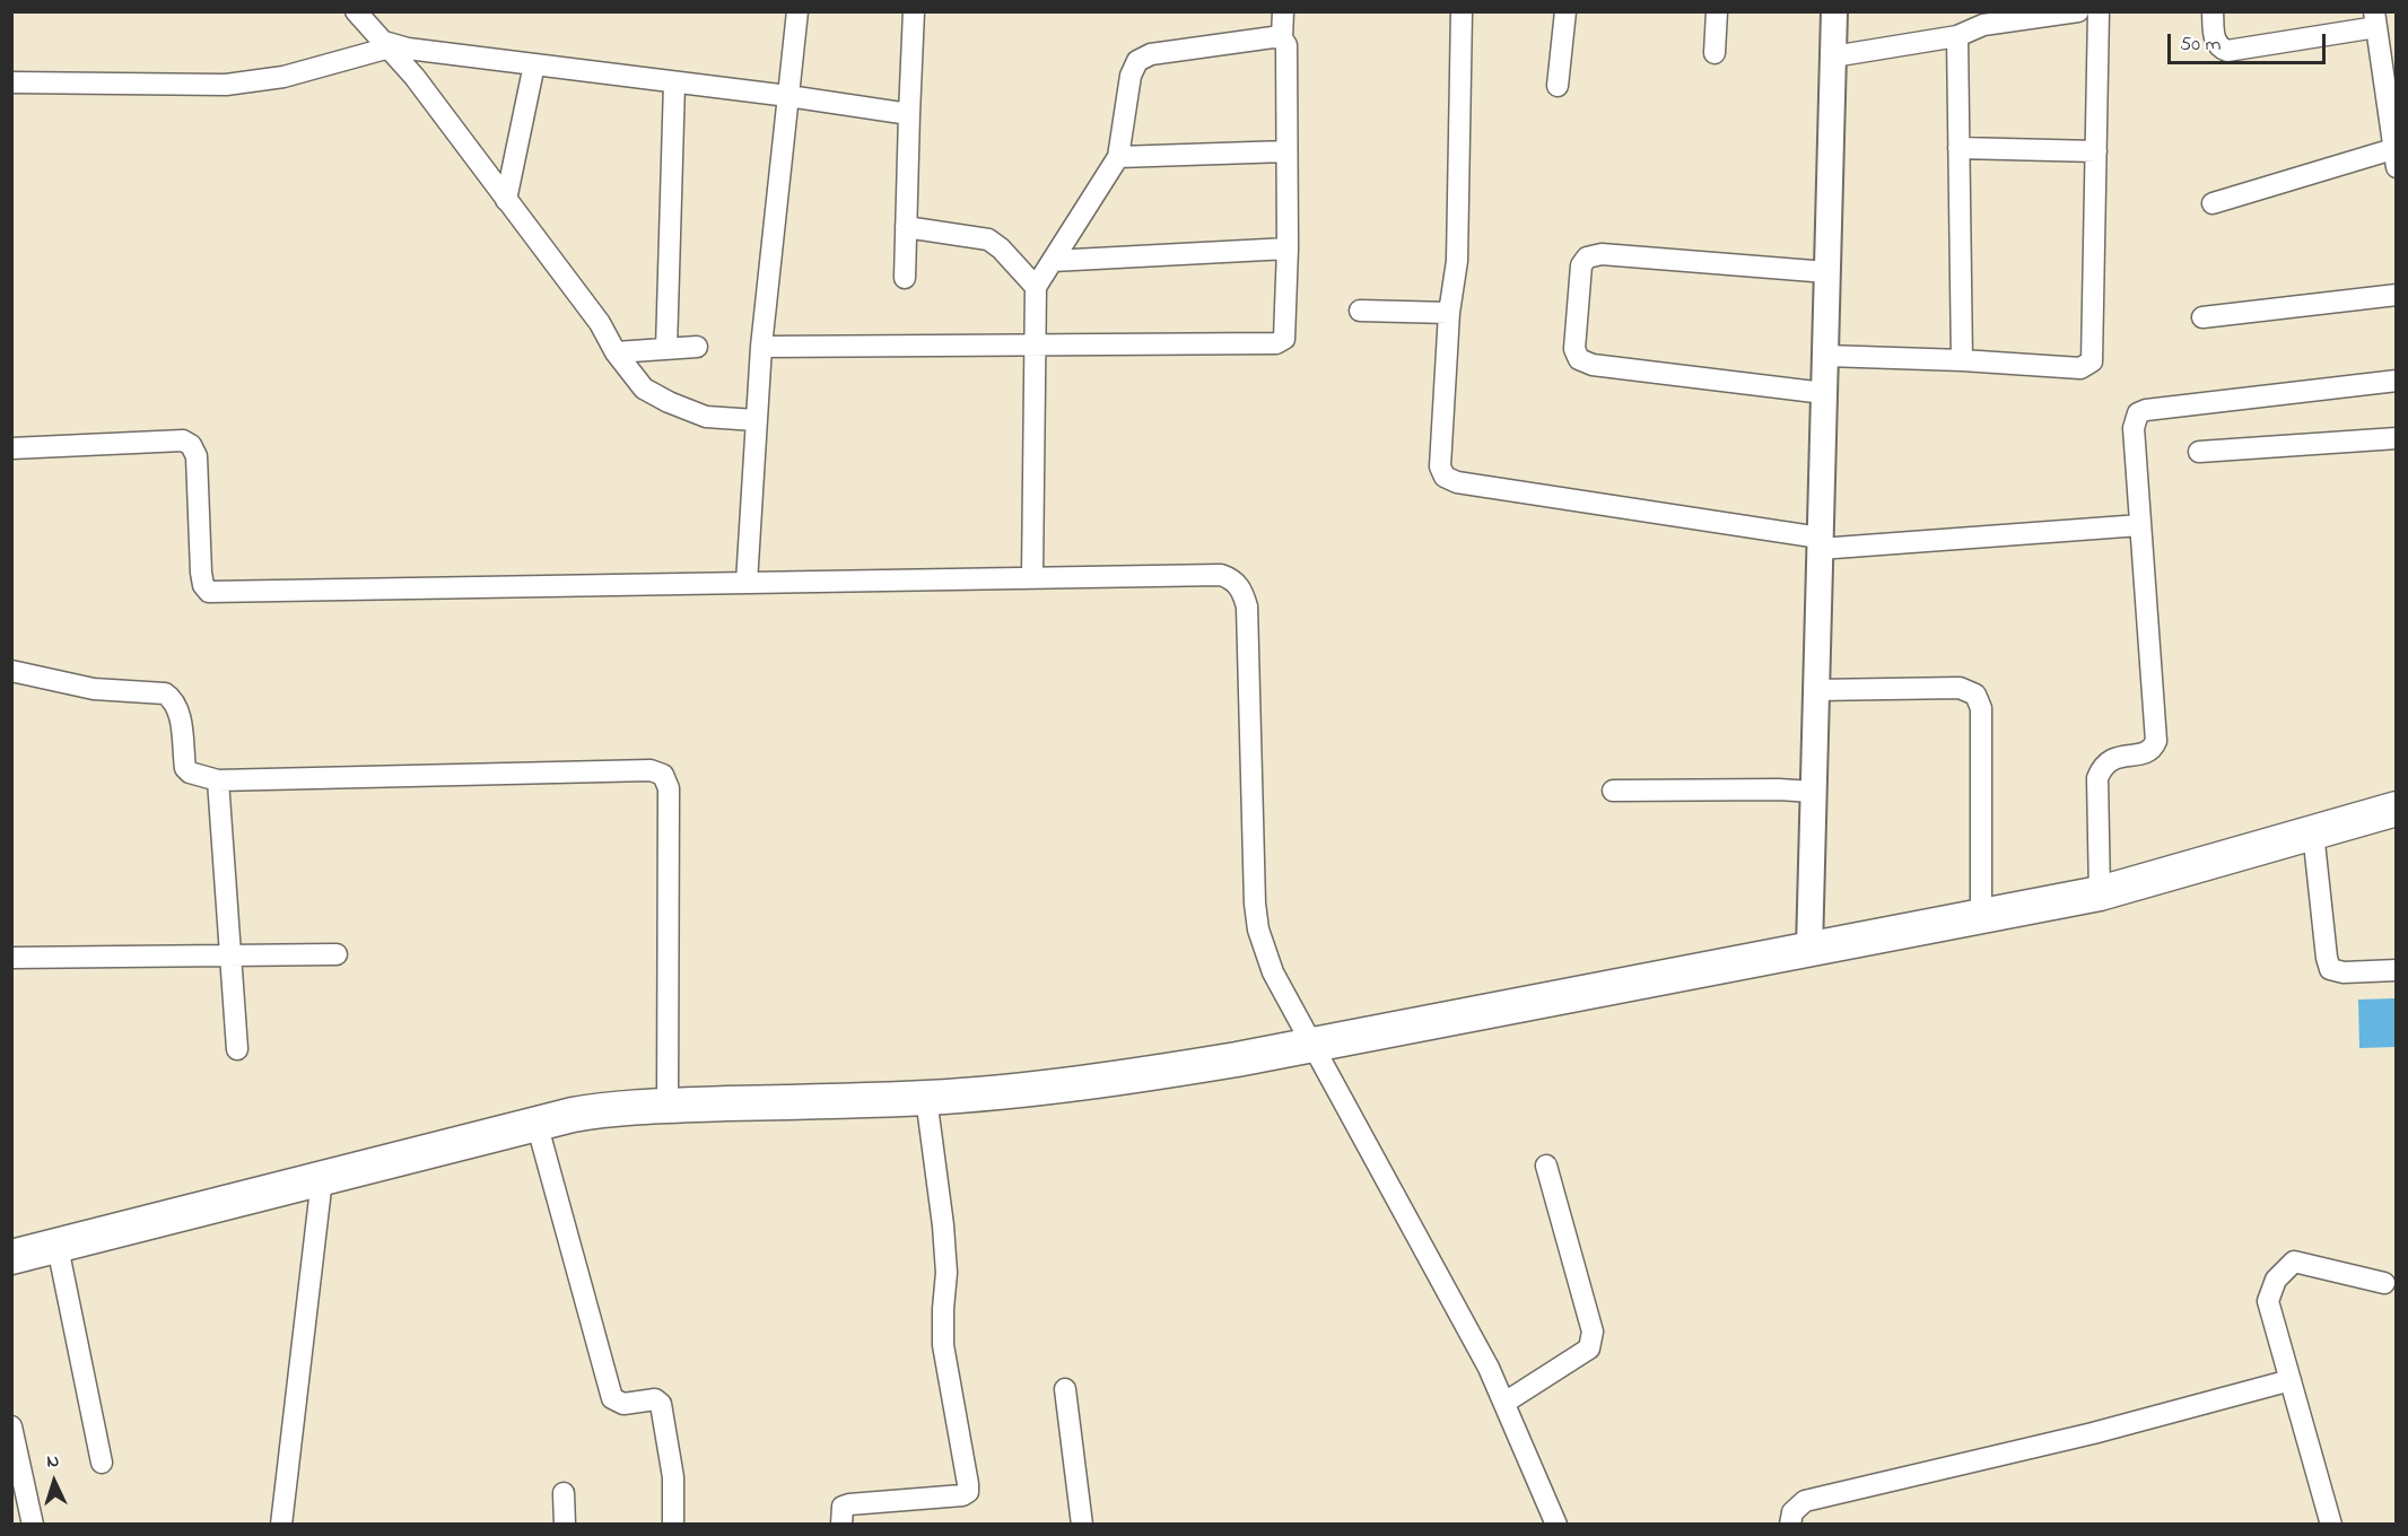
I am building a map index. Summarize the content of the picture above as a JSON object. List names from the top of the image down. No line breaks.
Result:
{"scale_bar":"50 m","north":"top"}
